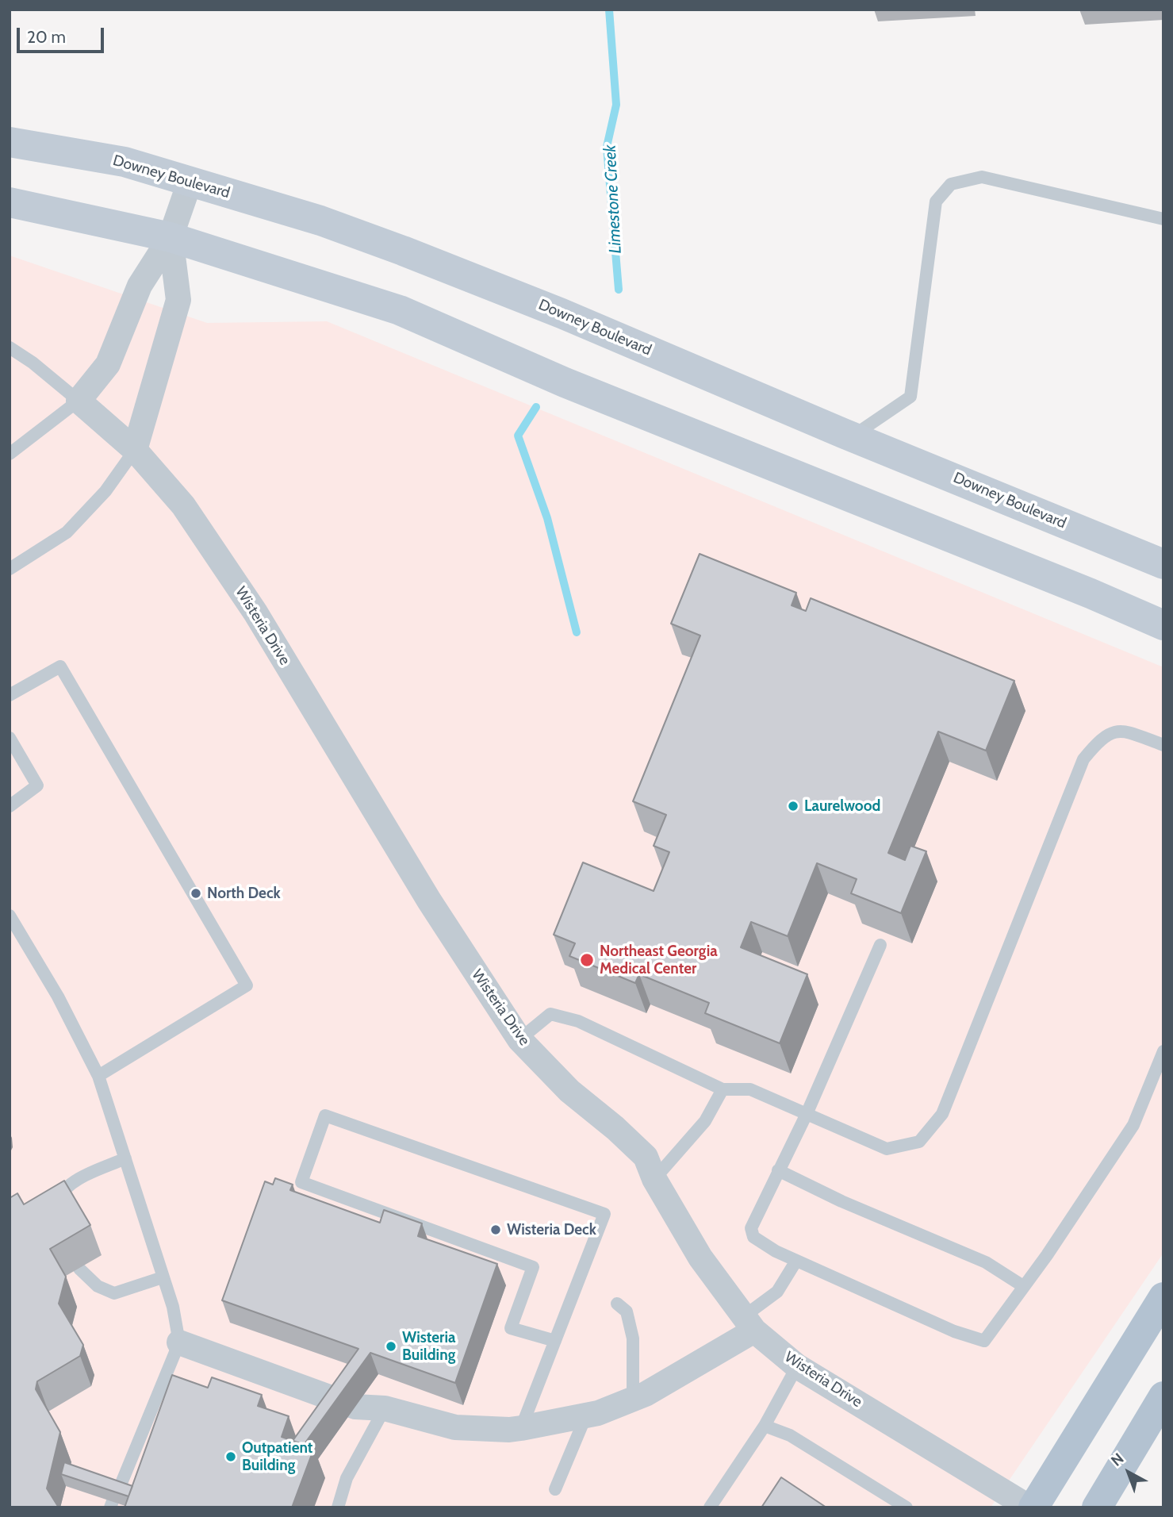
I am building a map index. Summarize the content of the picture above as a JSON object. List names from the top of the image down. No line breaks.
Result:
{"streets":{"main road":["Downey Boulevard"],"street":["Wisteria Drive"]},"water":["Limestone Creek"],"places":["Laurelwood","North Deck","Northeast Georgia Medical Center","Wisteria Deck","Wisteria Building","Outpatient Building"],"scale_bar":"20 m","north":"top left"}
